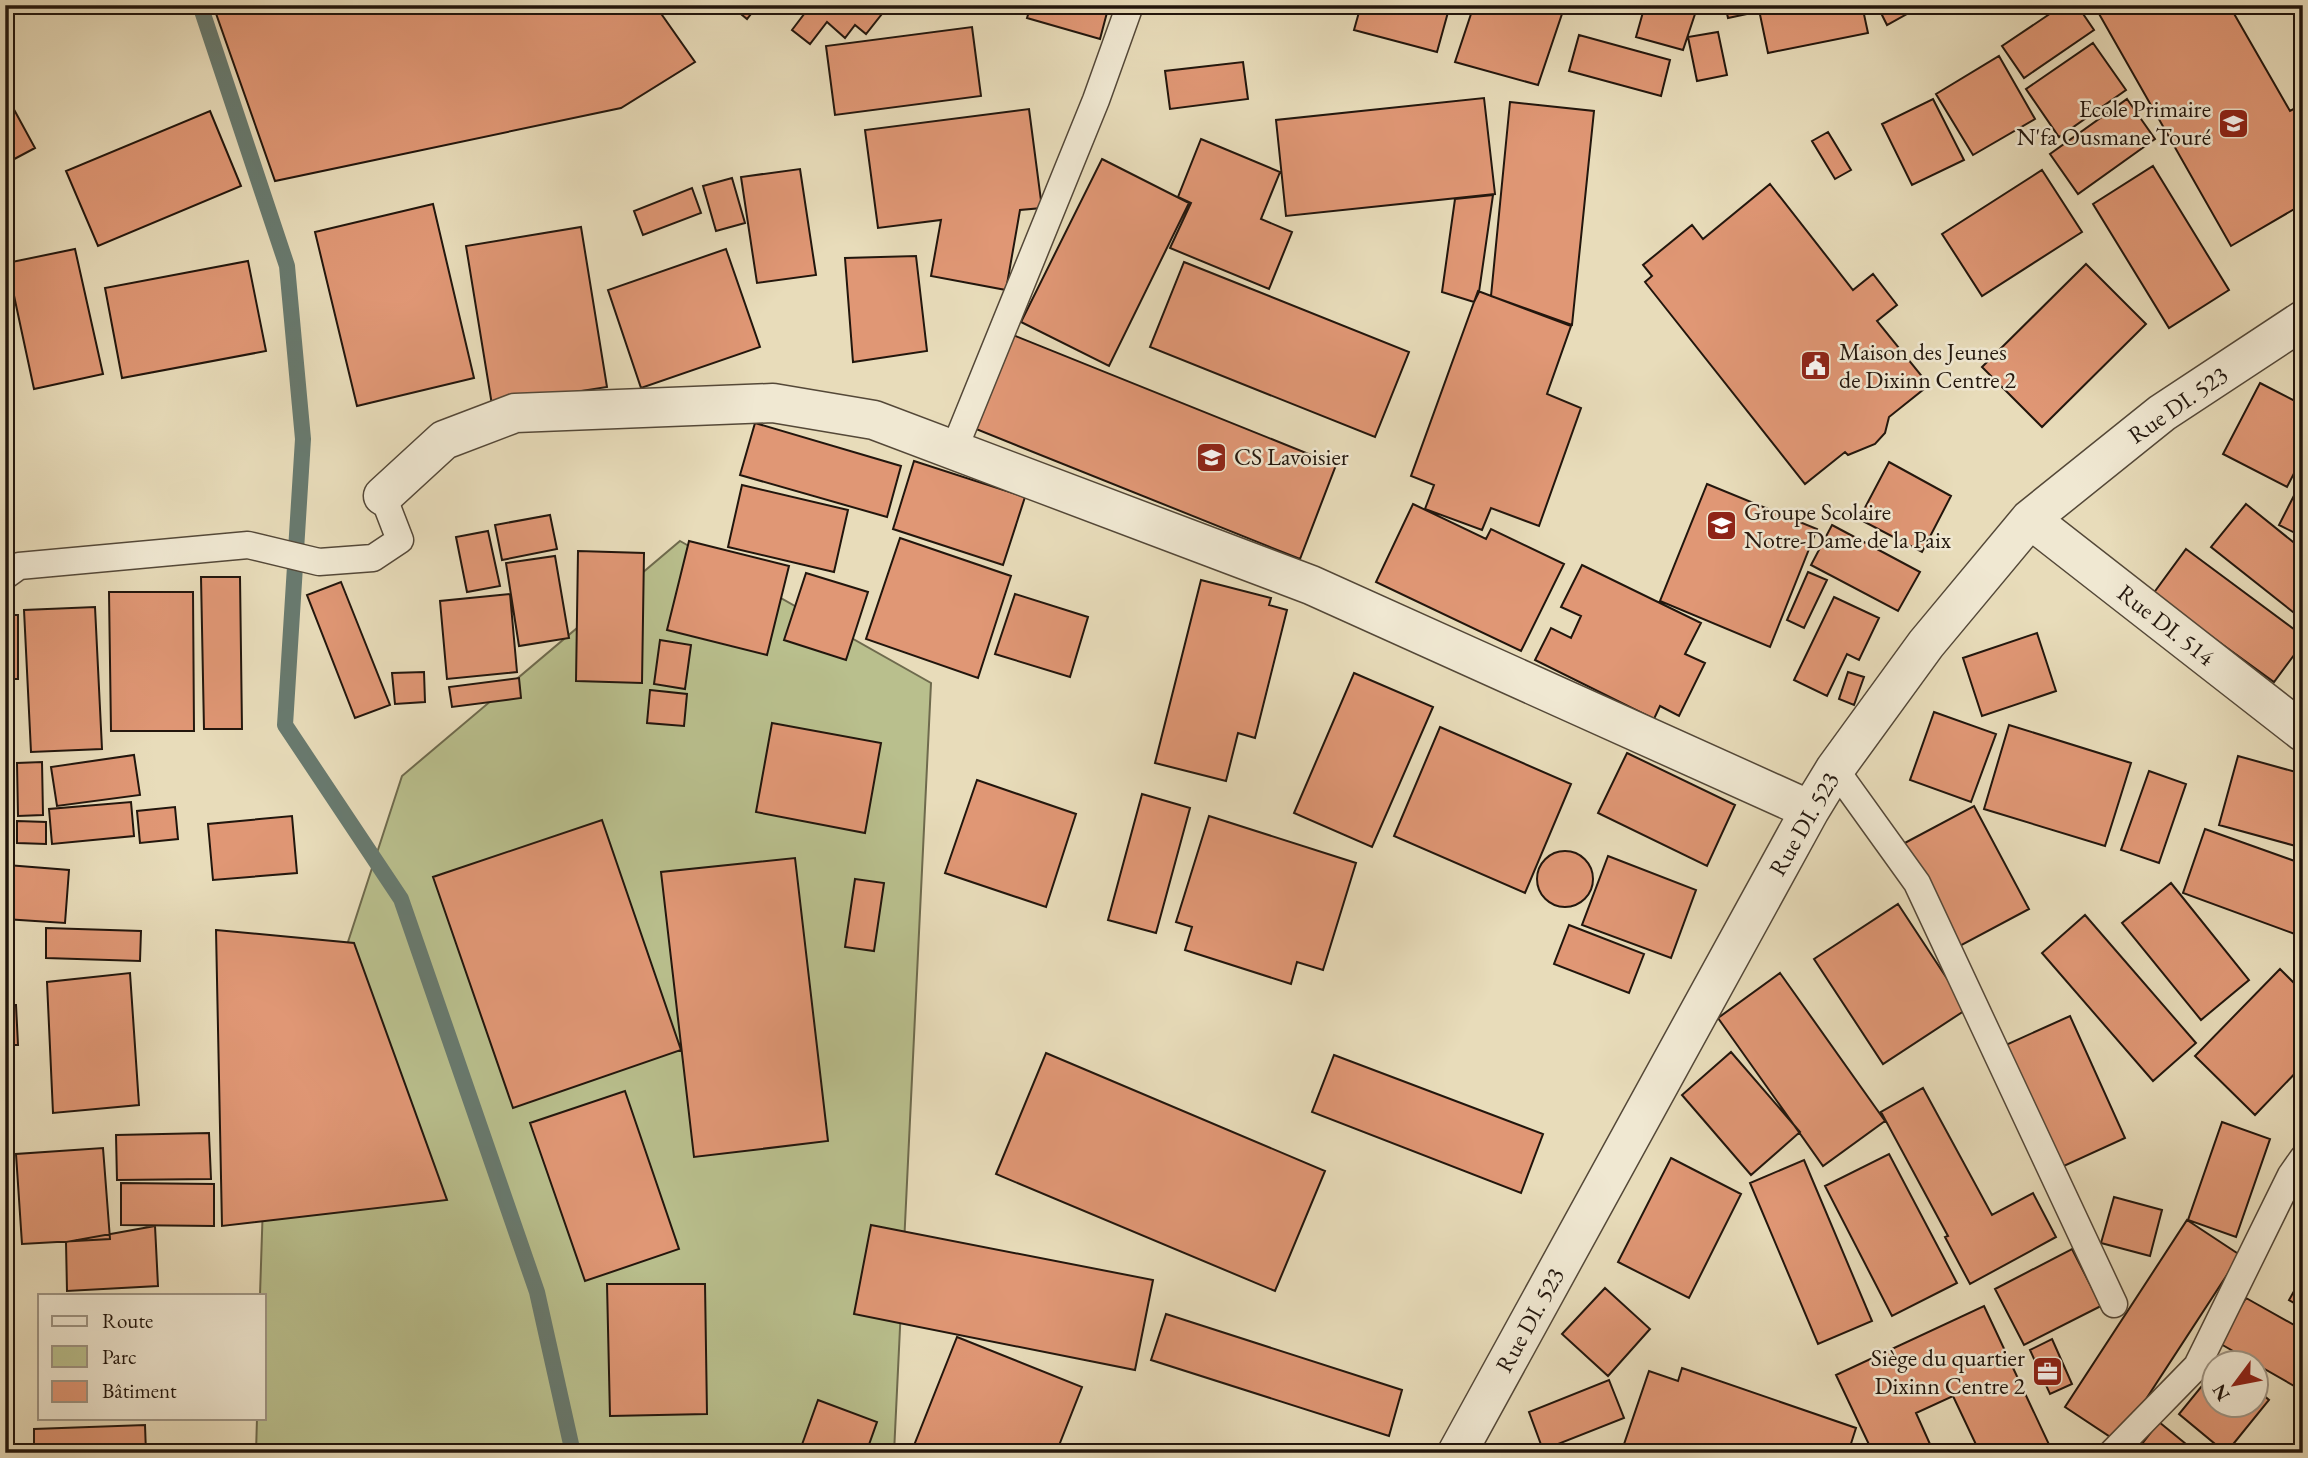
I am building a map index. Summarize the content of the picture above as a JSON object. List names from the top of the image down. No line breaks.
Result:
{"streets":{"street":["Rue DI. 523","Rue DI. 514"]},"crossings":[["Rue DI. 523","Rue DI. 514"]],"places":{"school or university":["Ecole Primaire N'fa Ousmane Touré","CS Lavoisier","Groupe Scolaire Notre-Dame de la Paix"],"public building":["Maison des Jeunes de Dixinn Centre 2"],"office":["Siège du quartier Dixinn Centre 2"]},"legend":["Route","Parc","Bâtiment"],"north":"bottom left"}
